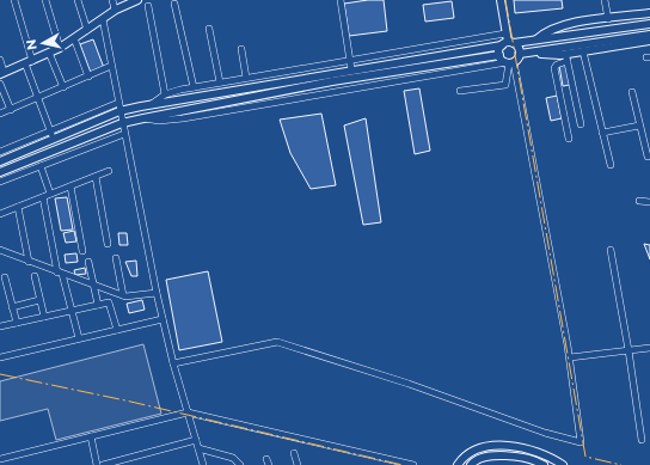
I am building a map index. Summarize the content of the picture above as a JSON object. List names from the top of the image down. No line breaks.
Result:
{"north":"left"}
